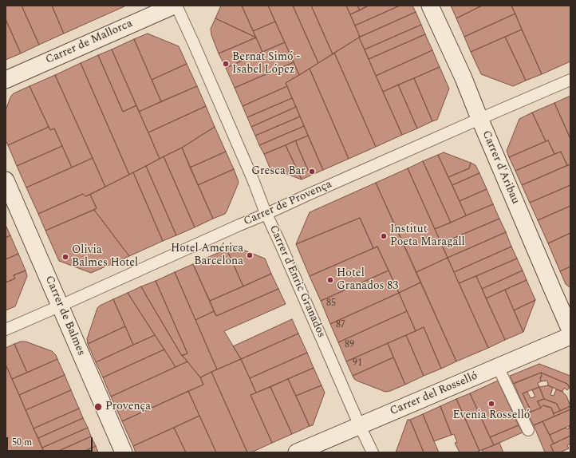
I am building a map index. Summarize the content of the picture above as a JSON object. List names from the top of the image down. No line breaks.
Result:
{"streets":{"main road":["Carrer de Mallorca","Carrer d'Aribau","Carrer de Balmes","Carrer del Rosselló"],"street":["Carrer de Provença","Carrer d'Enric Granados"]},"crossings":[["Carrer de Mallorca","Carrer d'Enric Granados"],["Carrer d'Aribau","Carrer de Provença"],["Carrer de Provença","Carrer d'Enric Granados"],["Carrer de Provença","Carrer de Balmes"],["Carrer d'Enric Granados","Carrer del Rosselló"]],"places":["Bernat Simó - Isabel López","Gresca Bar","Institut Poeta Maragall","Hotel América Barcelona","Olivia Balmes Hotel","Hotel Granados 83","Evenia Rosselló","Provença"],"house_numbers":["85","87","89","91"],"scale_bar":"50 m"}
